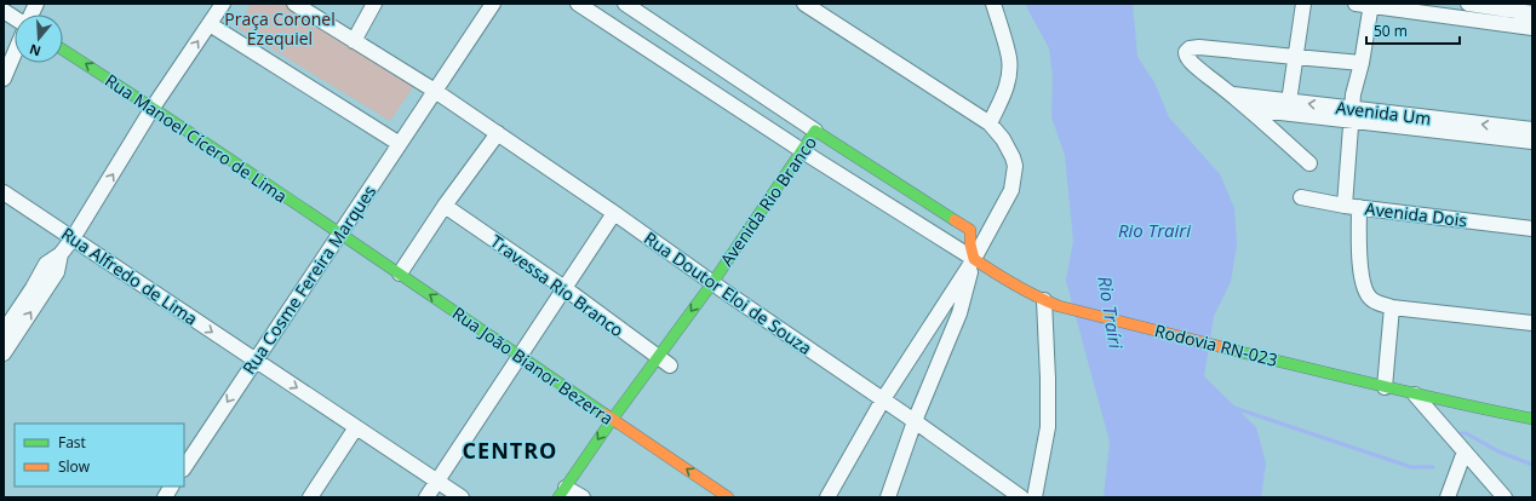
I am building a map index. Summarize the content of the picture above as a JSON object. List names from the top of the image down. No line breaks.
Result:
{"streets":{"main road":["Rua Manoel Cícero de Lima","Avenida Rio Branco","Rodovia RN-023","Rua João Bianor Bezerra"],"street":["Avenida Um","Avenida Dois","Rua Alfredo de Lima","Rua Cosme Fereira Marques","Travessa Rio Branco","Rua Doutor Eloi de Souza"]},"crossings":[["Rua Manoel Cícero de Lima","Rua Cosme Fereira Marques"],["Rua Manoel Cícero de Lima","Rua João Bianor Bezerra"],["Avenida Rio Branco","Travessa Rio Branco"],["Avenida Rio Branco","Rua Doutor Eloi de Souza"],["Avenida Rio Branco","Rua João Bianor Bezerra"],["Rua Alfredo de Lima","Rua Cosme Fereira Marques"],["Rua Cosme Fereira Marques","Rua Doutor Eloi de Souza"],["Rua Cosme Fereira Marques","Rua João Bianor Bezerra"]],"one_way":["Avenida Rio Branco","Rua Alfredo de Lima","Rua João Bianor Bezerra"],"districts":["CENTRO"],"water":["Rio Trairi","Rio Traíri"],"parks":["Praça Coronel Ezequiel"],"legend":["Fast","Slow"],"scale_bar":"50 m","north":"bottom"}
